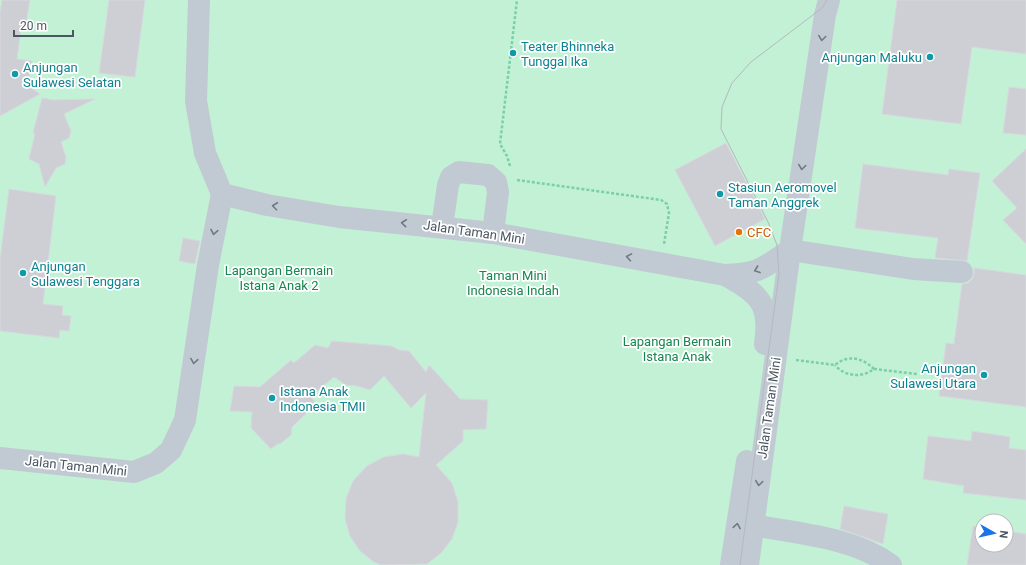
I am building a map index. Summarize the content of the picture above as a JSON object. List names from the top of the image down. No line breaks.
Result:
{"streets":{"lane":["Jalan Taman Mini"]},"parks":["Lapangan Bermain Istana Anak 2","Taman Mini Indonesia Indah","Lapangan Bermain Istana Anak"],"places":["Teater Bhinneka Tunggal Ika","Anjungan Maluku","Anjungan Sulawesi Selatan","Stasiun Aeromovel Taman Anggrek","CFC","Anjungan Sulawesi Tenggara","Anjungan Sulawesi Utara","Istana Anak Indonesia TMII"],"scale_bar":"20 m","north":"right"}
